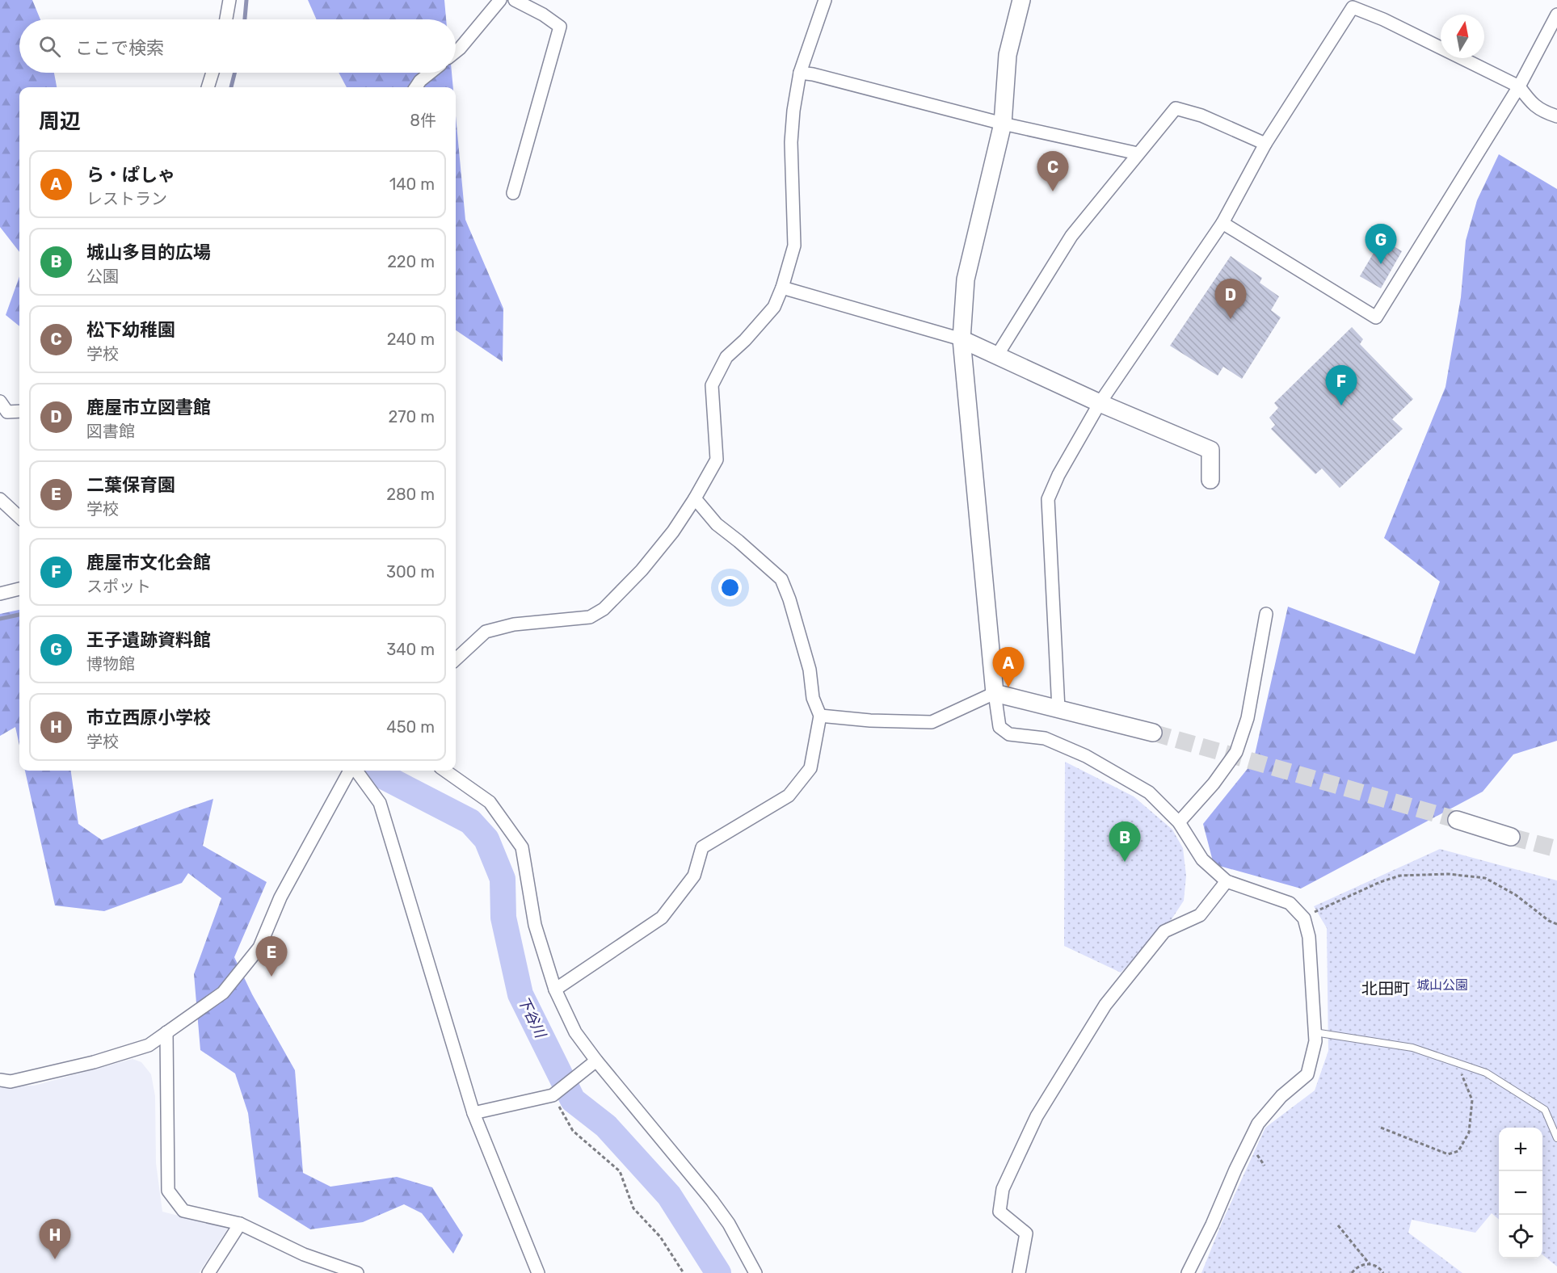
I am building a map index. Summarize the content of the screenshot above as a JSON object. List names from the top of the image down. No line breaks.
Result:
{"districts":["北田町"],"water":["下谷川"],"parks":["城山公園"],"north":"top","page":{"search":"ここで検索","heading":["周辺","8件"],"list":[{"mark":"A","name":"ら・ぱしゃ","note":"レストラン","value":"140 m"},{"mark":"B","name":"城山多目的広場","note":"公園","value":"220 m"},{"mark":"C","name":"松下幼稚園","note":"学校","value":"240 m"},{"mark":"D","name":"鹿屋市立図書館","note":"図書館","value":"270 m"},{"mark":"E","name":"二葉保育園","note":"学校","value":"280 m"},{"mark":"F","name":"鹿屋市文化会館","note":"スポット","value":"300 m"},{"mark":"G","name":"王子遺跡資料館","note":"博物館","value":"340 m"},{"mark":"H","name":"市立西原小学校","note":"学校","value":"450 m"}],"pins":["C","G","D","F","A","B","E","H"],"map_buttons":["+","−"]}}
